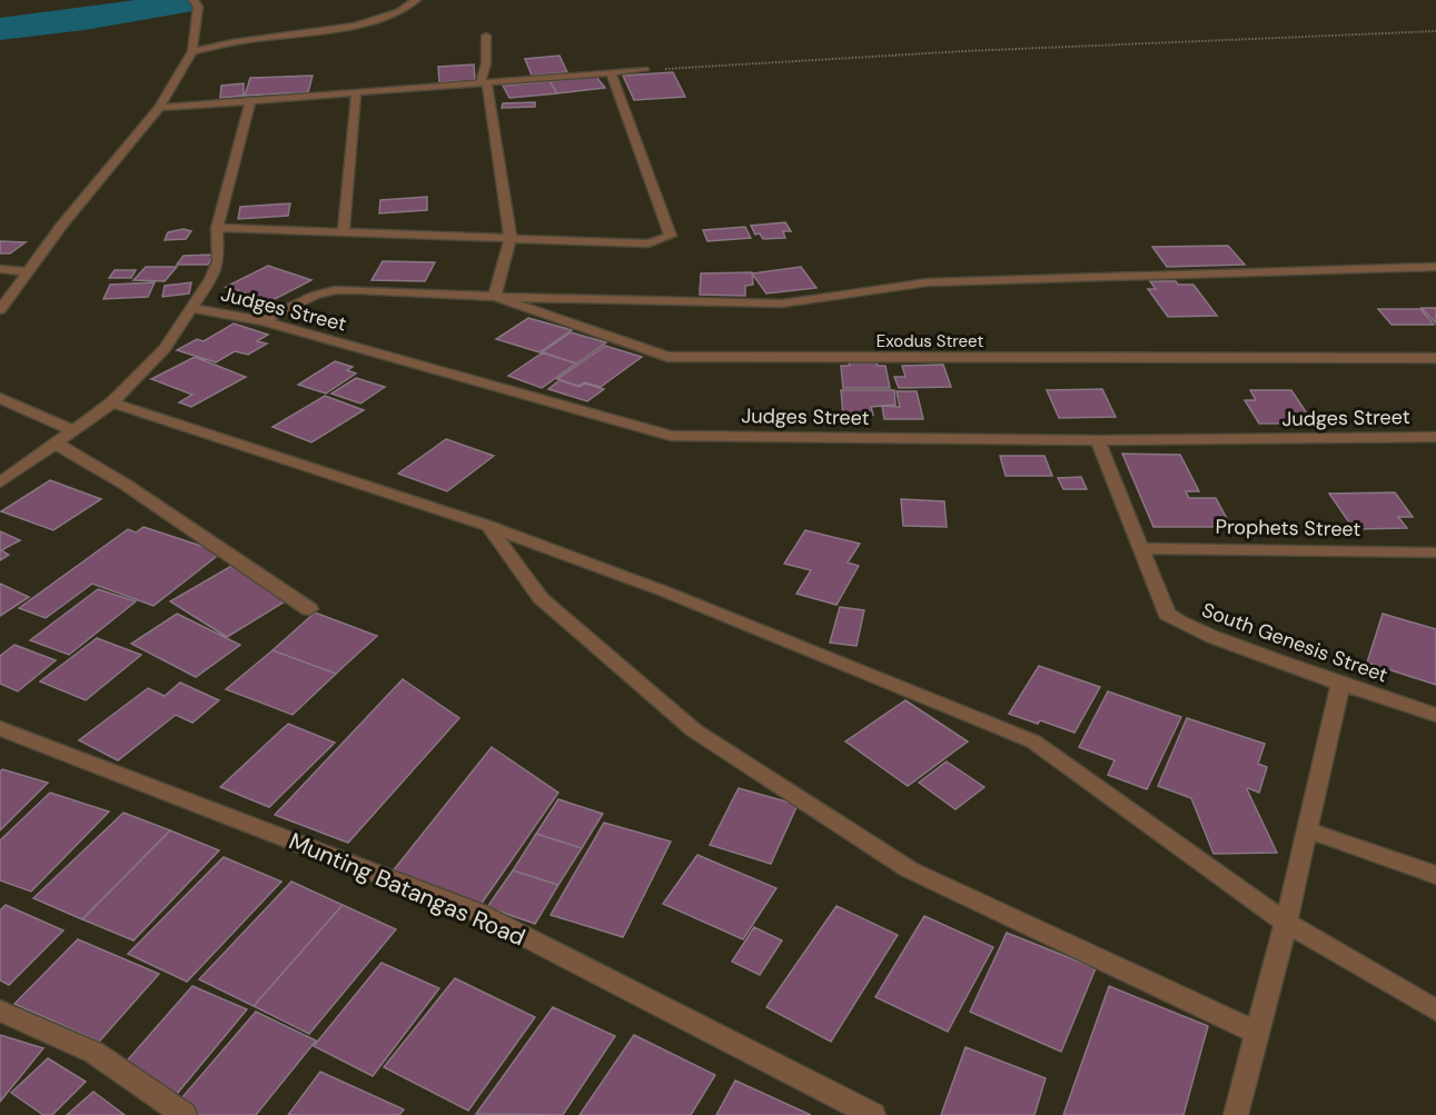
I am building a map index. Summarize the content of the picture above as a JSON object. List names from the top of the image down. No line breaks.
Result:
{"streets":{"street":["Judges Street","Exodus Street","Prophets Street","South Genesis Street","Munting Batangas Road"]},"crossings":[["Judges Street","South Genesis Street"],["Prophets Street","South Genesis Street"]]}
